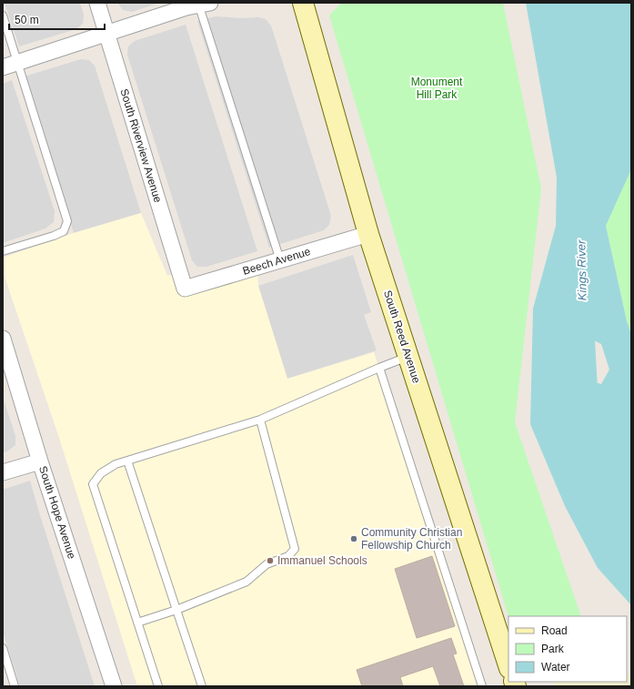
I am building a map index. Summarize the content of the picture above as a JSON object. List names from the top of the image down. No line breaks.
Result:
{"streets":{"street":["South Riverview Avenue","Beech Avenue","South Reed Avenue","South Hope Avenue"]},"crossings":[["South Riverview Avenue","Beech Avenue"],["Beech Avenue","South Reed Avenue"]],"water":["Kings River"],"parks":["Monument Hill Park"],"places":["Community Christian Fellowship Church","Immanuel Schools"],"legend":["Road","Park","Water"],"scale_bar":"50 m"}
